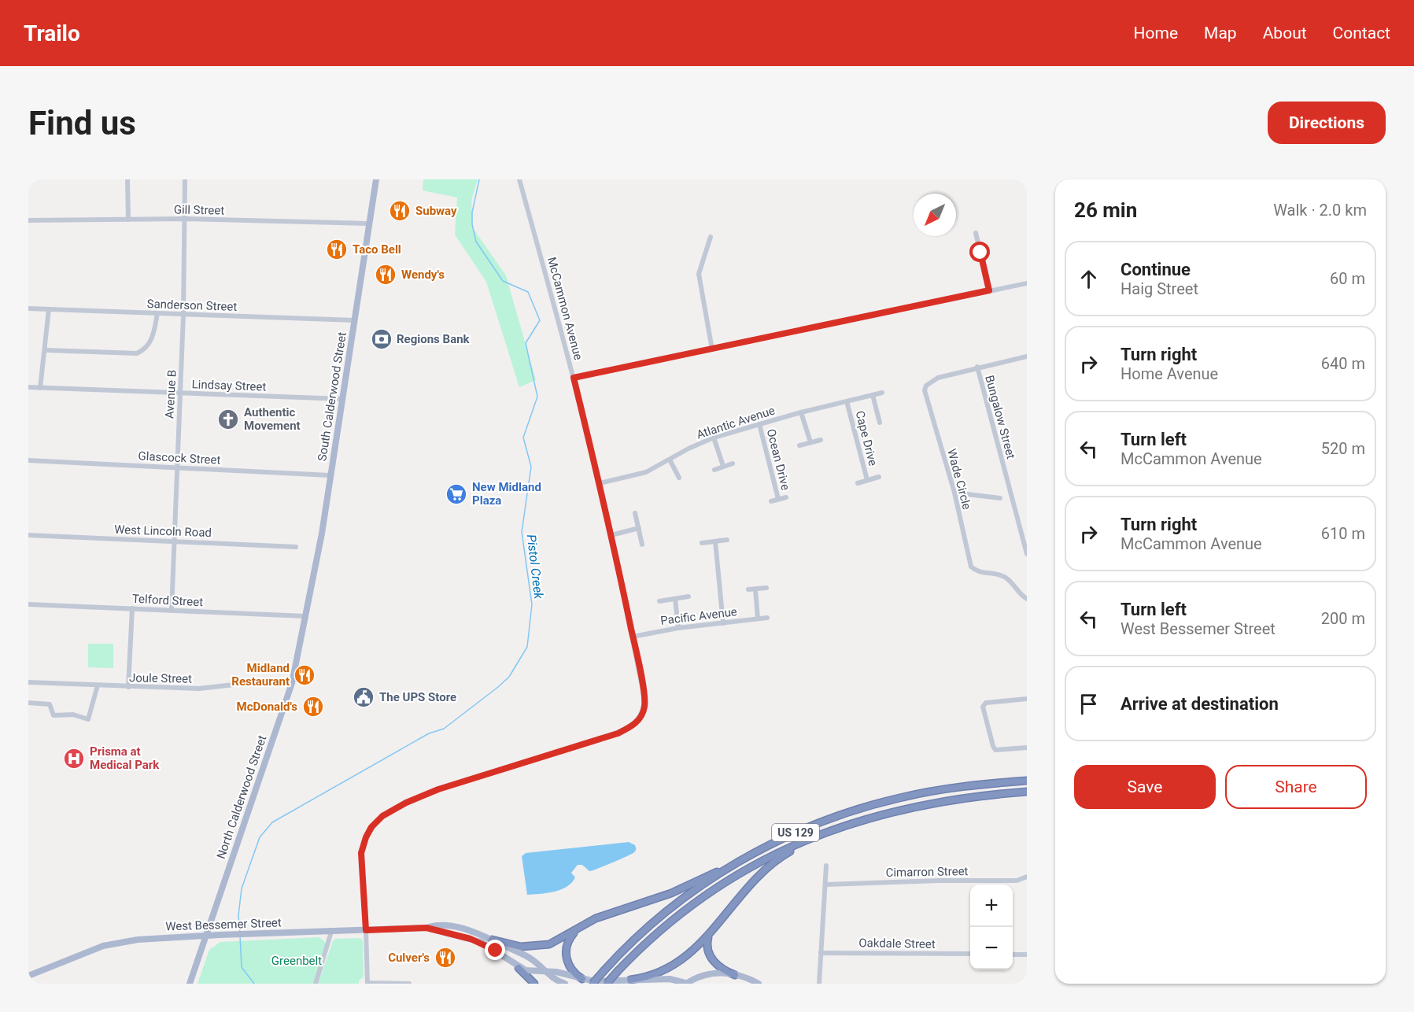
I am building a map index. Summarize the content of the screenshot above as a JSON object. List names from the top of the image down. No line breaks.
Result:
{"streets":{"highway":["US 129"],"main road":["South Calderwood Street","North Calderwood Street","West Bessemer Street"],"street":["Gill Street","Sanderson Street","McCammon Avenue","Lindsay Street","Avenue B","Bungalow Street","Atlantic Avenue","Cape Drive","Glascock Street","Ocean Drive","Wade Circle","West Lincoln Road","Telford Street","Pacific Avenue","Joule Street","Cimarron Street","Oakdale Street"]},"crossings":[["Gill Street","Avenue B"],["Gill Street","South Calderwood Street"],["Sanderson Street","Avenue B"],["Sanderson Street","South Calderwood Street"],["McCammon Avenue","Atlantic Avenue"],["McCammon Avenue","Pacific Avenue"],["McCammon Avenue","West Bessemer Street"],["Lindsay Street","Avenue B"],["Lindsay Street","South Calderwood Street"],["Avenue B","Glascock Street"],["Avenue B","West Lincoln Road"],["Avenue B","Telford Street"],["South Calderwood Street","Glascock Street"],["South Calderwood Street","Telford Street"],["South Calderwood Street","North Calderwood Street"],["Bungalow Street","Wade Circle"],["Atlantic Avenue","Cape Drive"],["Atlantic Avenue","Ocean Drive"],["Telford Street","North Calderwood Street"],["Joule Street","North Calderwood Street"],["North Calderwood Street","West Bessemer Street"]],"water":["Pistol Creek"],"parks":["Greenbelt"],"places":{"restaurant":["Subway","Taco Bell","Wendy's","Midland Restaurant","McDonald's","Culver's"],"bank":["Regions Bank"],"church":["Authentic Movement"],"supermarket":["New Midland Plaza"],"public building":["The UPS Store"],"hospital":["Prisma at Medical Park"]},"north":"bottom left","page":{"header":"Trailo","nav":["Home","Map","About","Contact"],"buttons":["Directions",["Save","Share"]],"title":"Find us","heading":["26 min","Walk · 2.0 km"],"list":[["Continue","Haig Street","60 m"],["Turn right","Home Avenue","640 m"],["Turn left","McCammon Avenue","520 m"],["Turn right","McCammon Avenue","610 m"],["Turn left","West Bessemer Street","200 m"],"Arrive at destination"],"map_buttons":["+","−"]}}
